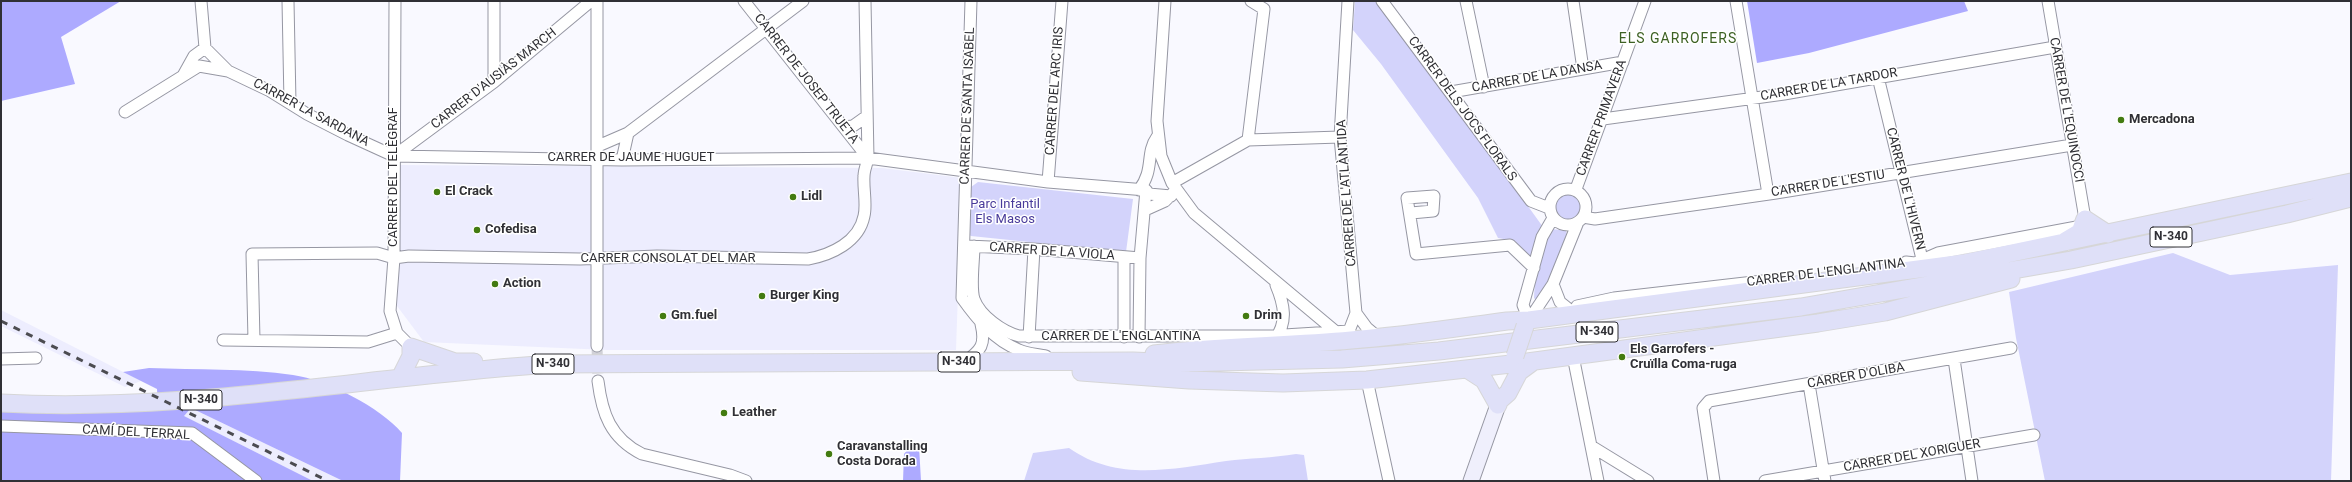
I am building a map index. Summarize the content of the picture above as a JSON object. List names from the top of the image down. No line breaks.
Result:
{"streets":{"main road":["N-340"],"street":["CARRER DE LA DANSA","CARRER D'AUSIÀS MARCH","CARRER DE JOSEP TRUETA","CARRER DE LA TARDOR","CARRER DEL ARC IRIS","CARRER DE SANTA ISABEL","CARRER DELS JOCS FLORALS","CARRER DE L'EQUINOCCI","CARRER LA SARDANA","CARRER PRIMAVERA","CARRER DE JAUME HUGUET","CARRER DEL TELÈGRAF","CARRER DE L'ESTIU","CARRER DE L'HIVERN","CARRER DE L'ATLÀNTIDA","CARRER DE LA VIOLA","CARRER CONSOLAT DEL MAR","CARRER DE L'ENGLANTINA","CARRER D'OLIBA","CAMÍ DEL TERRAL","CARRER DEL XORIGUER"]},"crossings":[["CARRER DE LA DANSA","CARRER DELS JOCS FLORALS"],["CARRER DE LA DANSA","CARRER PRIMAVERA"],["CARRER D'AUSIÀS MARCH","CARRER LA SARDANA"],["CARRER D'AUSIÀS MARCH","CARRER DE JAUME HUGUET"],["CARRER D'AUSIÀS MARCH","CARRER DEL TELÈGRAF"],["CARRER DE JOSEP TRUETA","CARRER DE JAUME HUGUET"],["CARRER DE JOSEP TRUETA","CARRER CONSOLAT DEL MAR"],["CARRER DE LA TARDOR","CARRER DE L'EQUINOCCI"],["CARRER DE LA TARDOR","CARRER PRIMAVERA"],["CARRER DE LA TARDOR","CARRER DE L'HIVERN"],["CARRER DEL ARC IRIS","CARRER DE JAUME HUGUET"],["CARRER DE SANTA ISABEL","CARRER DE JAUME HUGUET"],["CARRER DE SANTA ISABEL","N-340"],["CARRER DE SANTA ISABEL","CARRER DE LA VIOLA"],["CARRER DE SANTA ISABEL","CARRER DE L'ENGLANTINA"],["CARRER DELS JOCS FLORALS","CARRER PRIMAVERA"],["CARRER DELS JOCS FLORALS","CARRER DE L'ESTIU"],["CARRER DE L'EQUINOCCI","CARRER DE L'ESTIU"],["CARRER DE L'EQUINOCCI","CARRER DE L'ENGLANTINA"],["CARRER LA SARDANA","CARRER DE JAUME HUGUET"],["CARRER LA SARDANA","CARRER DEL TELÈGRAF"],["CARRER PRIMAVERA","CARRER DE L'ESTIU"],["CARRER DE JAUME HUGUET","CARRER DEL TELÈGRAF"],["CARRER DE JAUME HUGUET","CARRER CONSOLAT DEL MAR"],["CARRER DEL TELÈGRAF","CARRER CONSOLAT DEL MAR"],["CARRER DE L'ESTIU","CARRER DE L'HIVERN"],["CARRER DE L'HIVERN","CARRER DE L'ENGLANTINA"],["CARRER DE L'ATLÀNTIDA","CARRER DE L'ENGLANTINA"],["CARRER DE LA VIOLA","CARRER DE L'ENGLANTINA"]],"districts":["ELS GARROFERS"],"parks":["Parc Infantil Els Masos"],"places":["Mercadona","El Crack","Lidl","Cofedisa","Action","Burger King","Gm.fuel","Drim","Els Garrofers - Cruïlla Coma-ruga","Leather","Caravanstalling Costa Dorada"]}
